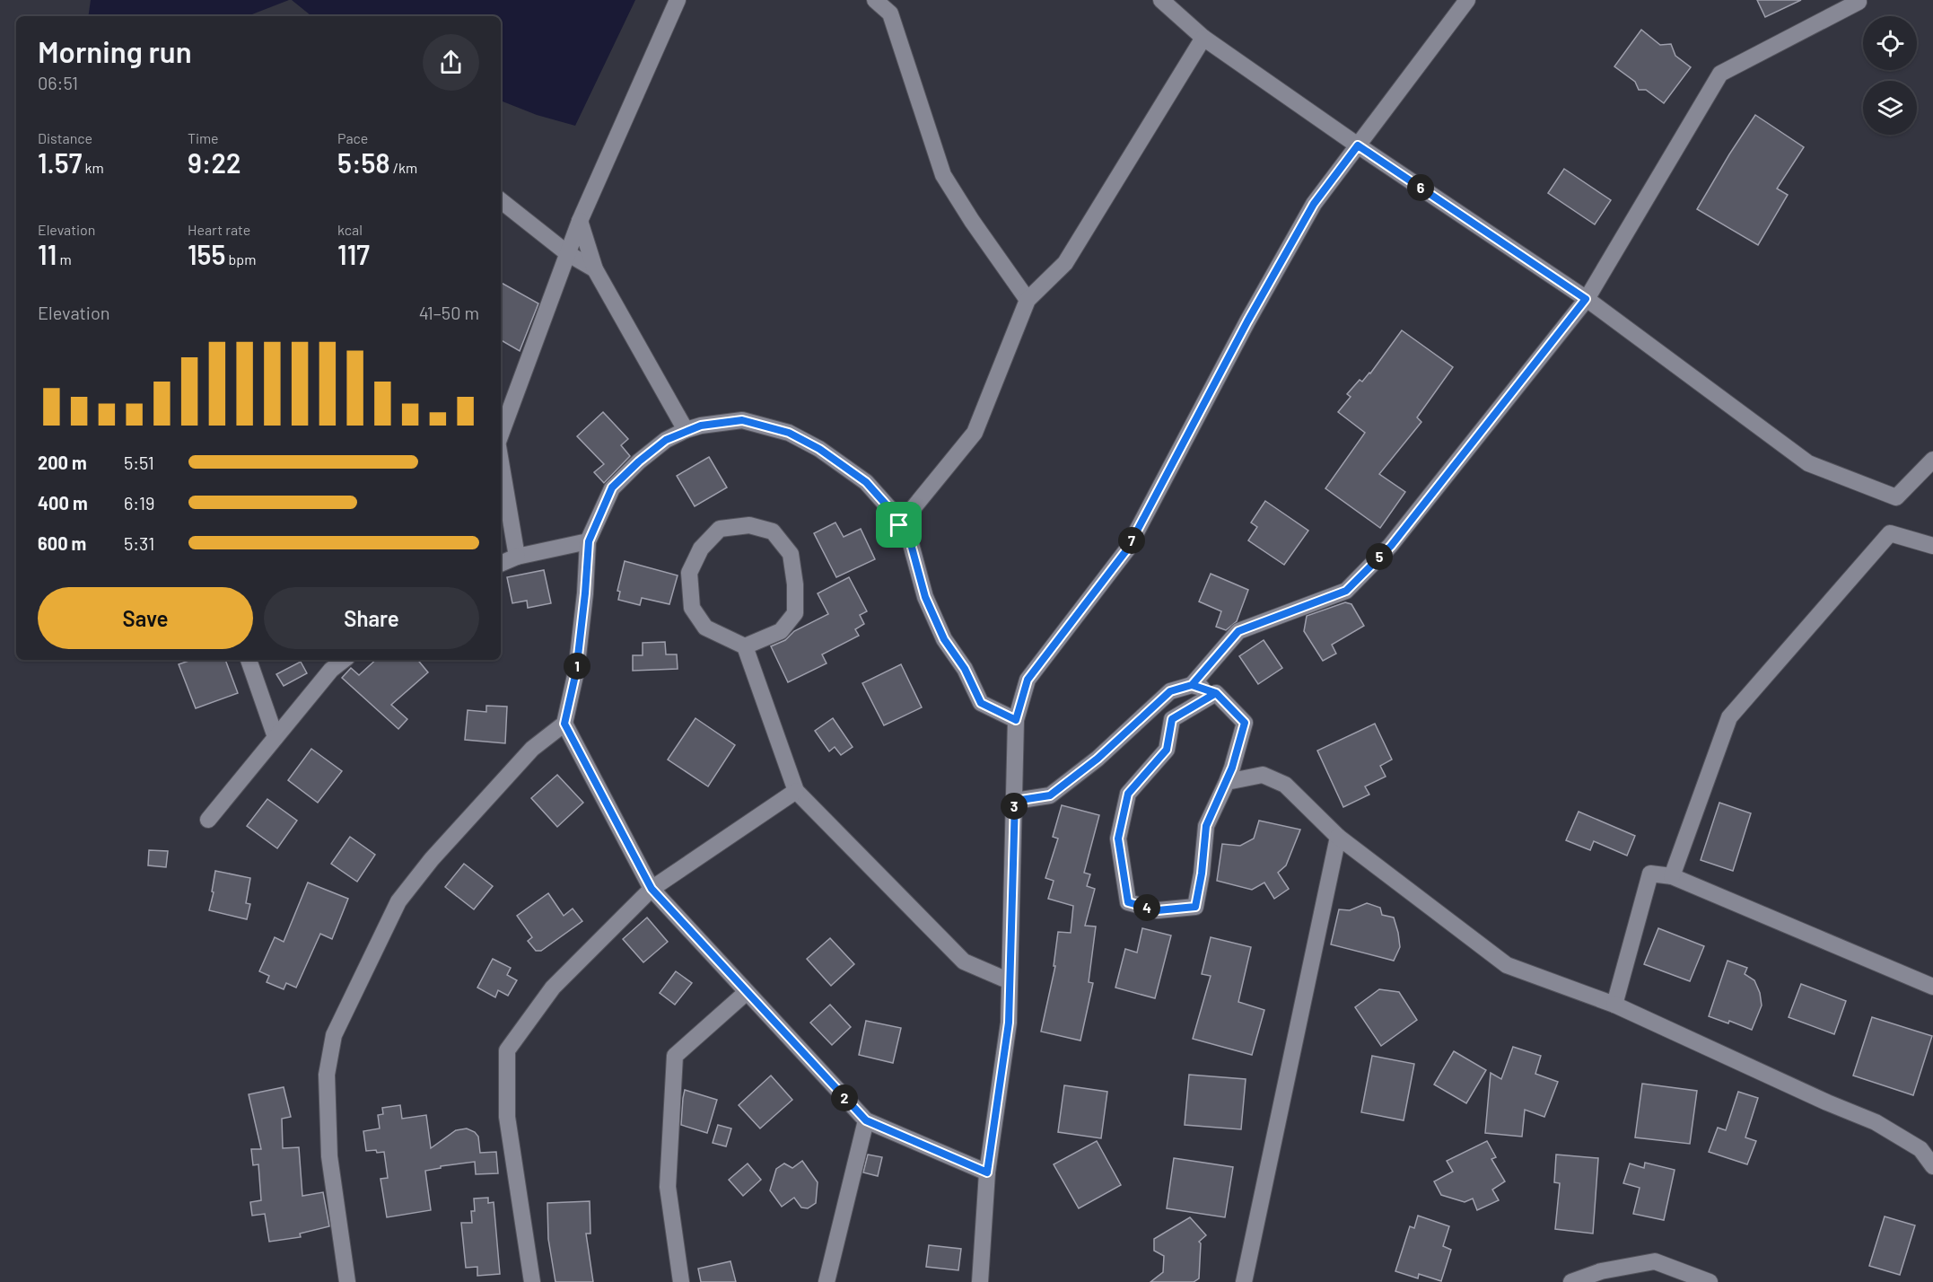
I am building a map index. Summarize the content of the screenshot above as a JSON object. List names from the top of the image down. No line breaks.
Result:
{"page":{"heading":["Morning run","06:51"],"stats":[["Distance","1.57 km"],["Time","9:22"],["Pace","5:58 /km"],["Elevation","11 m"],["Heart rate","155 bpm"],["kcal","117"]],"pins":["6","7","5","1","3","4","2"],"chart":["Elevation","41–50 m"],"list":[{"name":"200 m","note":"5:51"},{"name":"400 m","note":"6:19"},{"name":"600 m","note":"5:31"}],"buttons":["Save","Share"]}}
